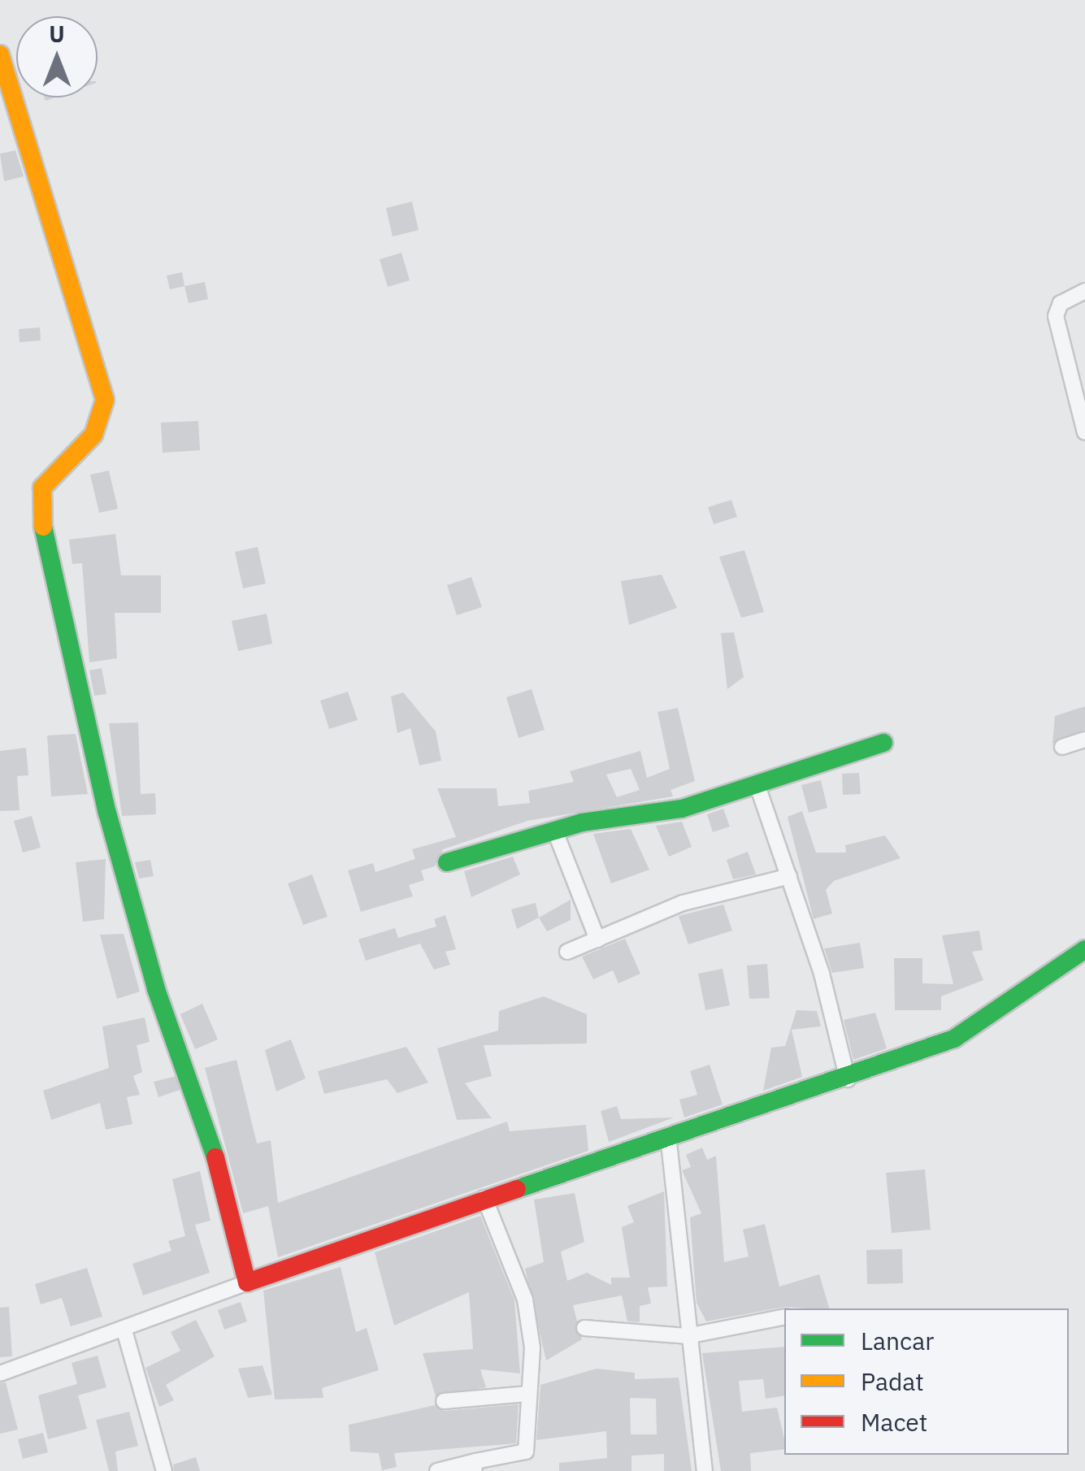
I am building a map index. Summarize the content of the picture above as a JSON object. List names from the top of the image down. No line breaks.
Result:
{"legend":["Lancar","Padat","Macet"],"north":"top"}
